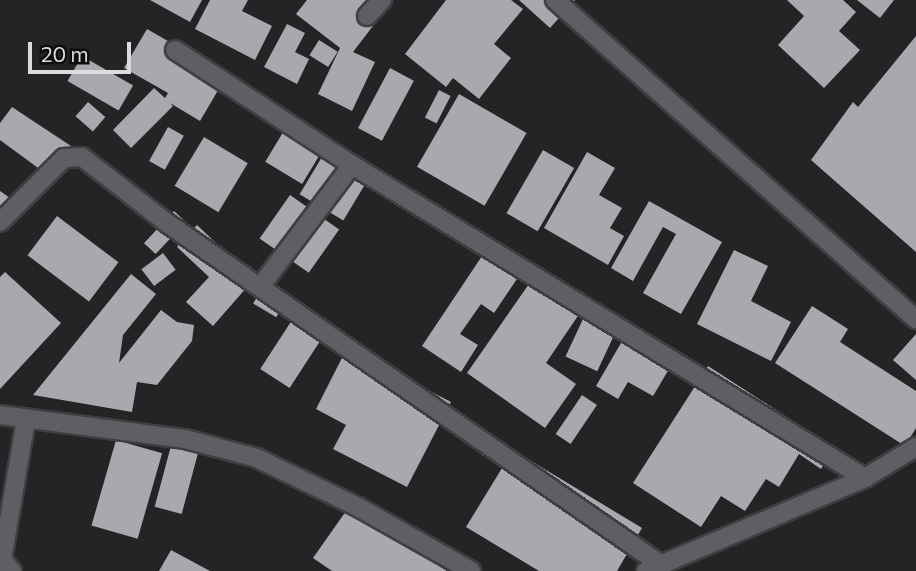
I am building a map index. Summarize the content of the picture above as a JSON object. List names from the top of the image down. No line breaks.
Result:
{"scale_bar":"20 m"}
